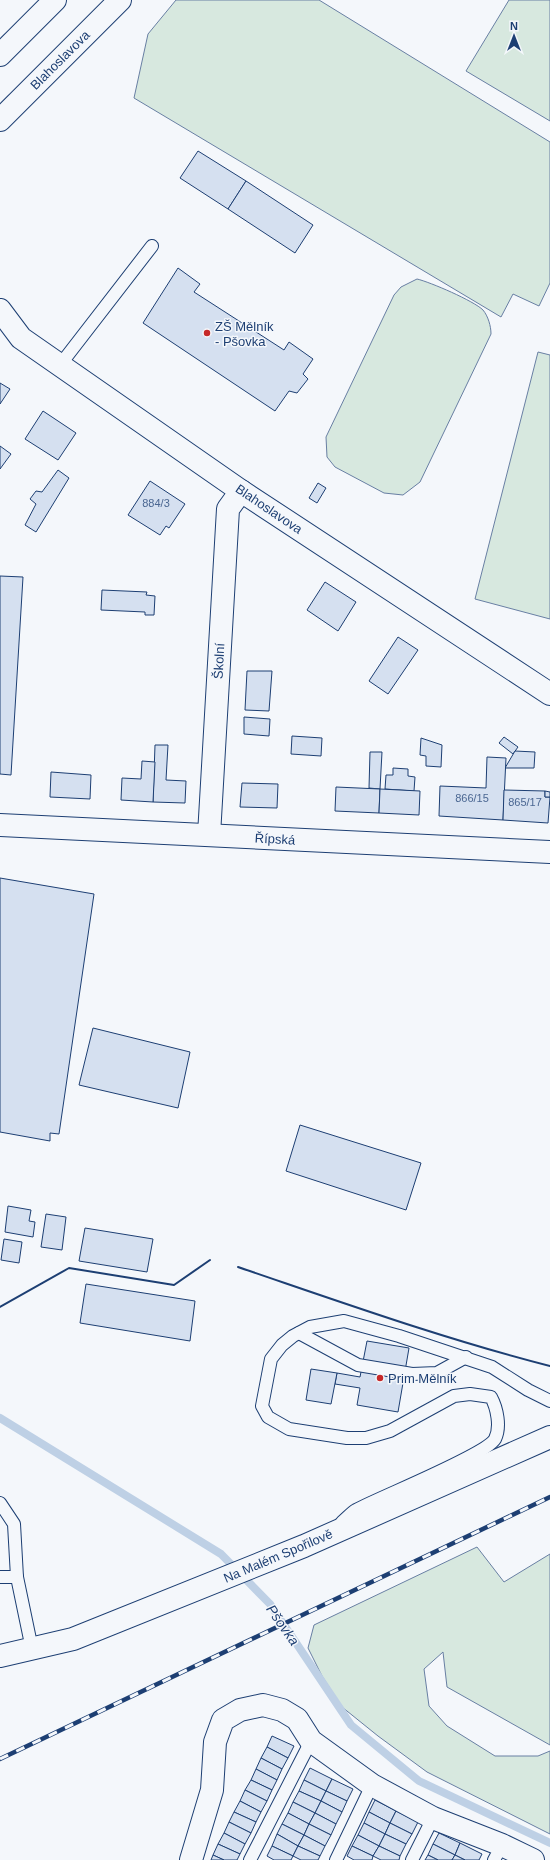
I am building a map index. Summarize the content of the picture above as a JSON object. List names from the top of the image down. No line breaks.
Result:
{"streets":{"street":["Blahoslavova","Školní","Řípská","Na Malém Spořilově"]},"crossings":[["Blahoslavova","Školní"],["Školní","Řípská"]],"water":["Pšovka"],"places":["ZŠ Mělník - Pšovka","Prim Mělník"],"house_numbers":["884/3","866/15","865/17"],"north":"top"}
